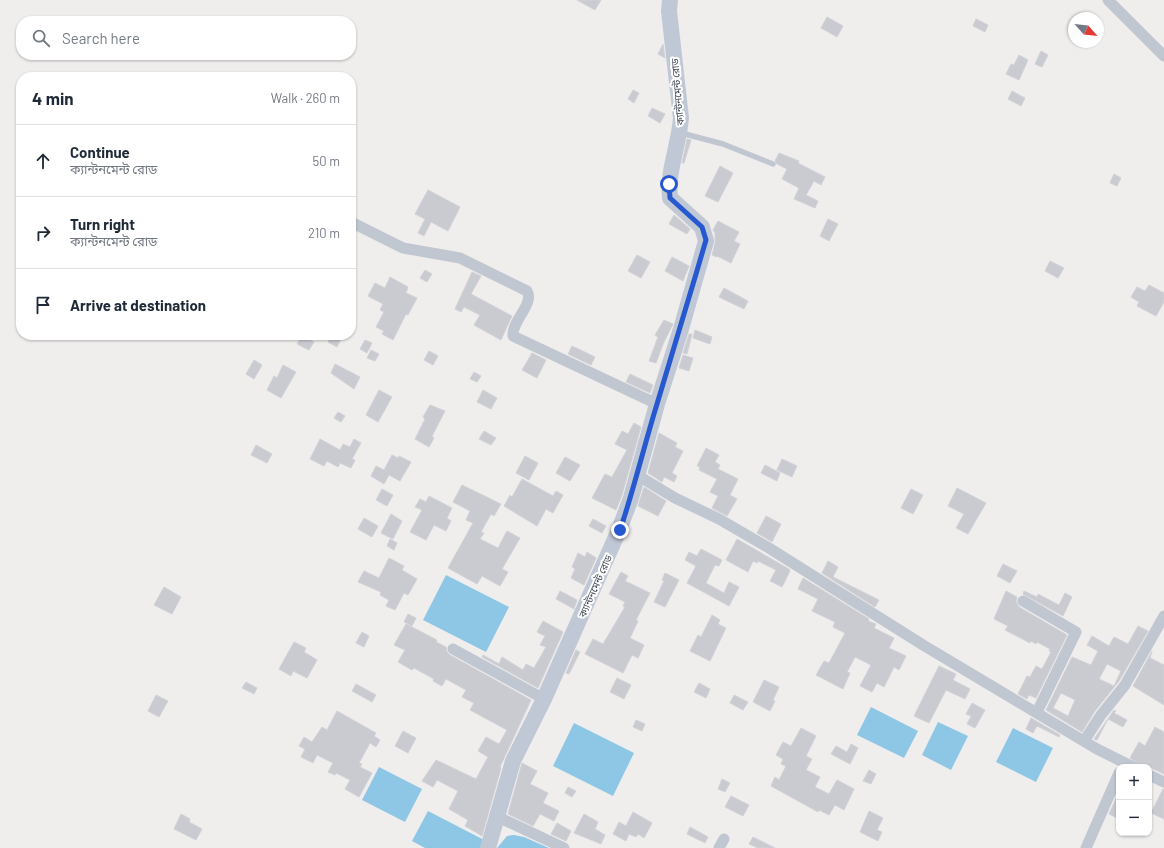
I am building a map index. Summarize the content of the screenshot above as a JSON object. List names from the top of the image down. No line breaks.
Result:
{"streets":{"main road":["ক্যান্টনমেন্ট রোড"]},"north":"bottom right","page":{"search":"Search here","heading":["4 min","Walk · 260 m"],"list":[["Continue","ক্যান্টনমেন্ট রোড","50 m"],["Turn right","ক্যান্টনমেন্ট রোড","210 m"],"Arrive at destination"],"map_buttons":["+","−"]}}
